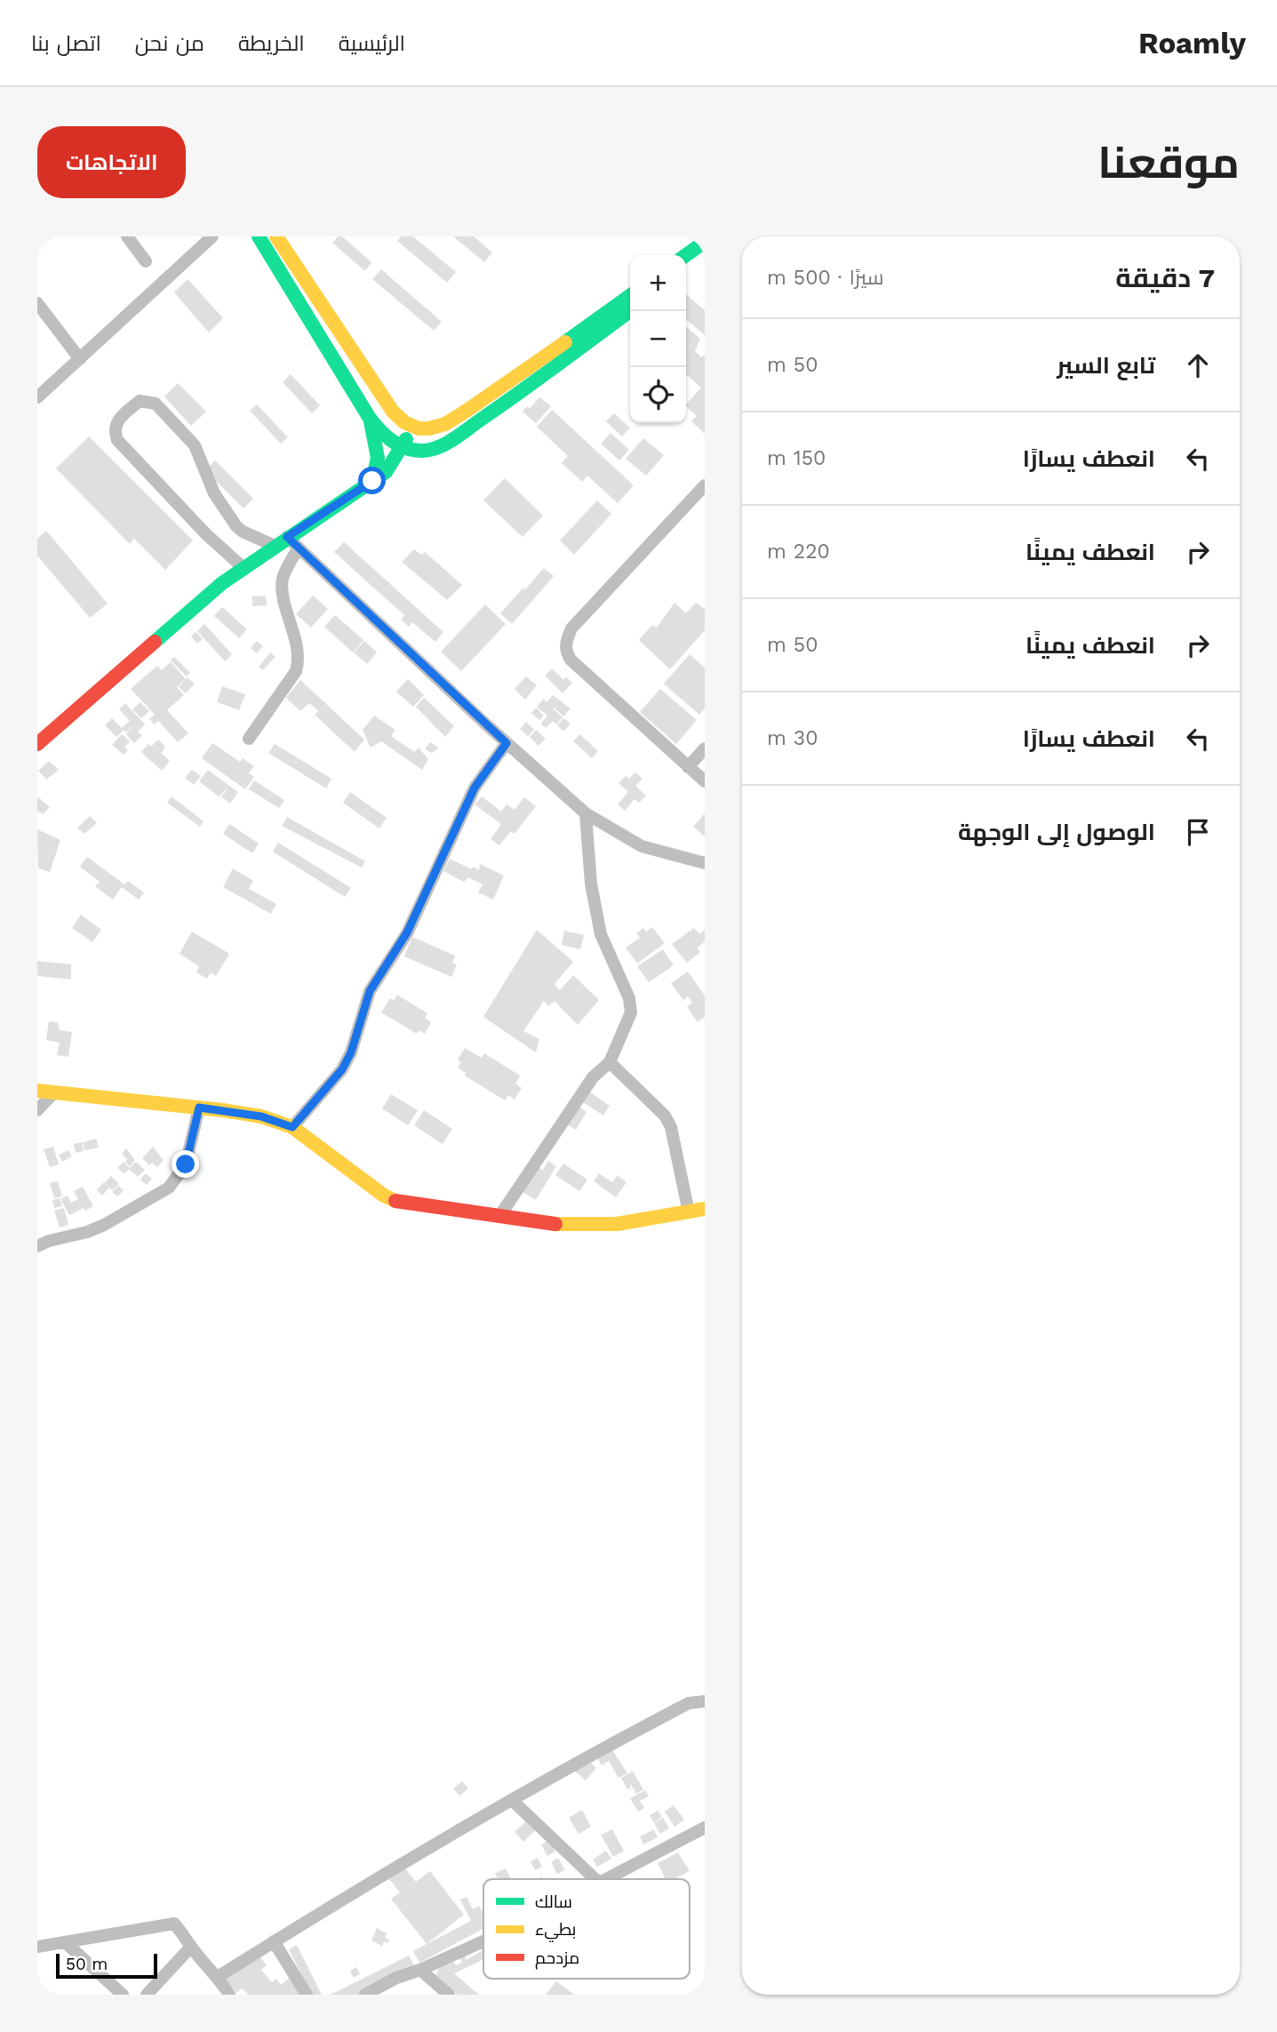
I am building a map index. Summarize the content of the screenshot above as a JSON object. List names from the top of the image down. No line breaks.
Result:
{"legend":["سالك","بطيء","مزدحم"],"scale_bar":"50 m","page":{"header":"Roamly","nav":["الرئيسية","الخريطة","من نحن","اتصل بنا"],"title":"موقعنا","buttons":"الاتجاهات","heading":["7 دقيقة","سيرًا · 500 m"],"map_buttons":["+","−"],"list":[["تابع السير","50 m"],["انعطف يسارًا","150 m"],["انعطف يمينًا","220 m"],["انعطف يمينًا","50 m"],["انعطف يسارًا","30 m"],"الوصول إلى الوجهة"],"scale":"50 m"}}
